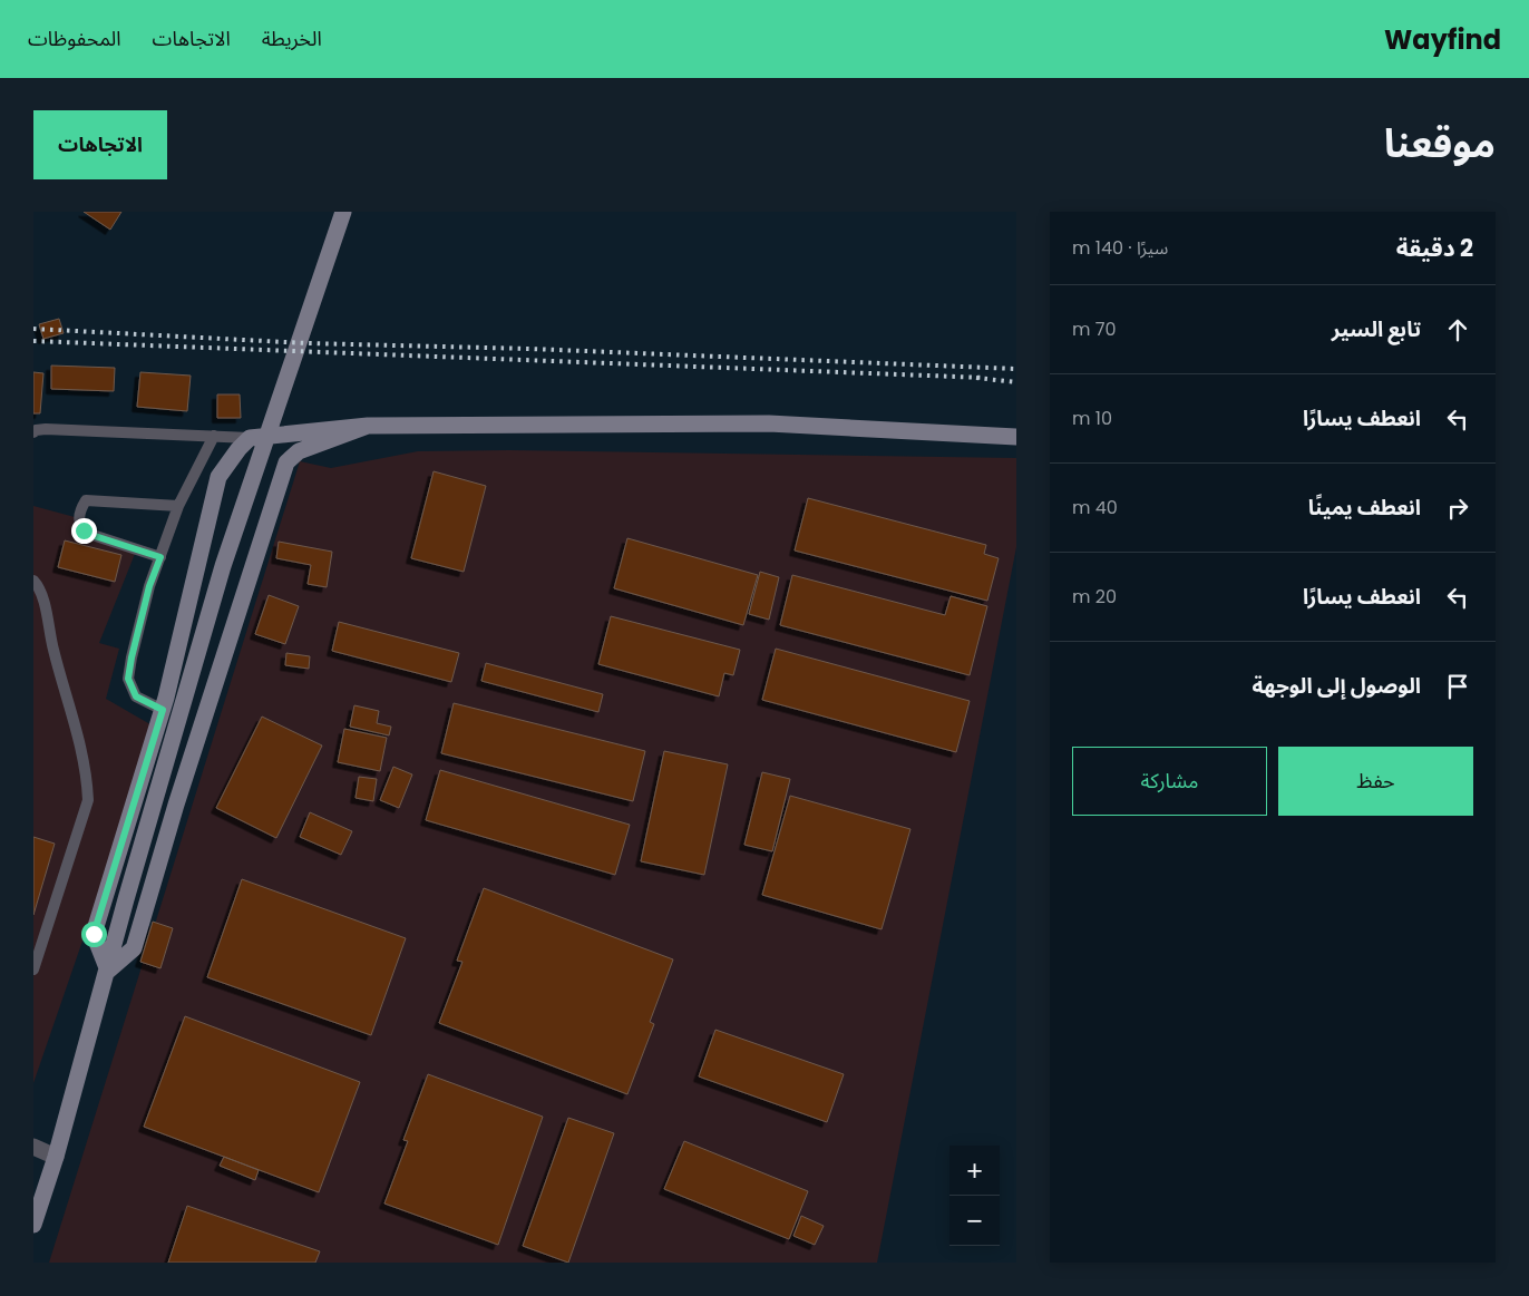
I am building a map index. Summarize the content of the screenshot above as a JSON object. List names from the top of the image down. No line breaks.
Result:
{"page":{"header":"Wayfind","nav":["الخريطة","الاتجاهات","المحفوظات"],"title":"موقعنا","buttons":["الاتجاهات",["حفظ","مشاركة"]],"heading":["2 دقيقة","سيرًا · 140 m"],"list":[["تابع السير","70 m"],["انعطف يسارًا","10 m"],["انعطف يمينًا","40 m"],["انعطف يسارًا","20 m"],"الوصول إلى الوجهة"],"map_buttons":["+","−"]}}
